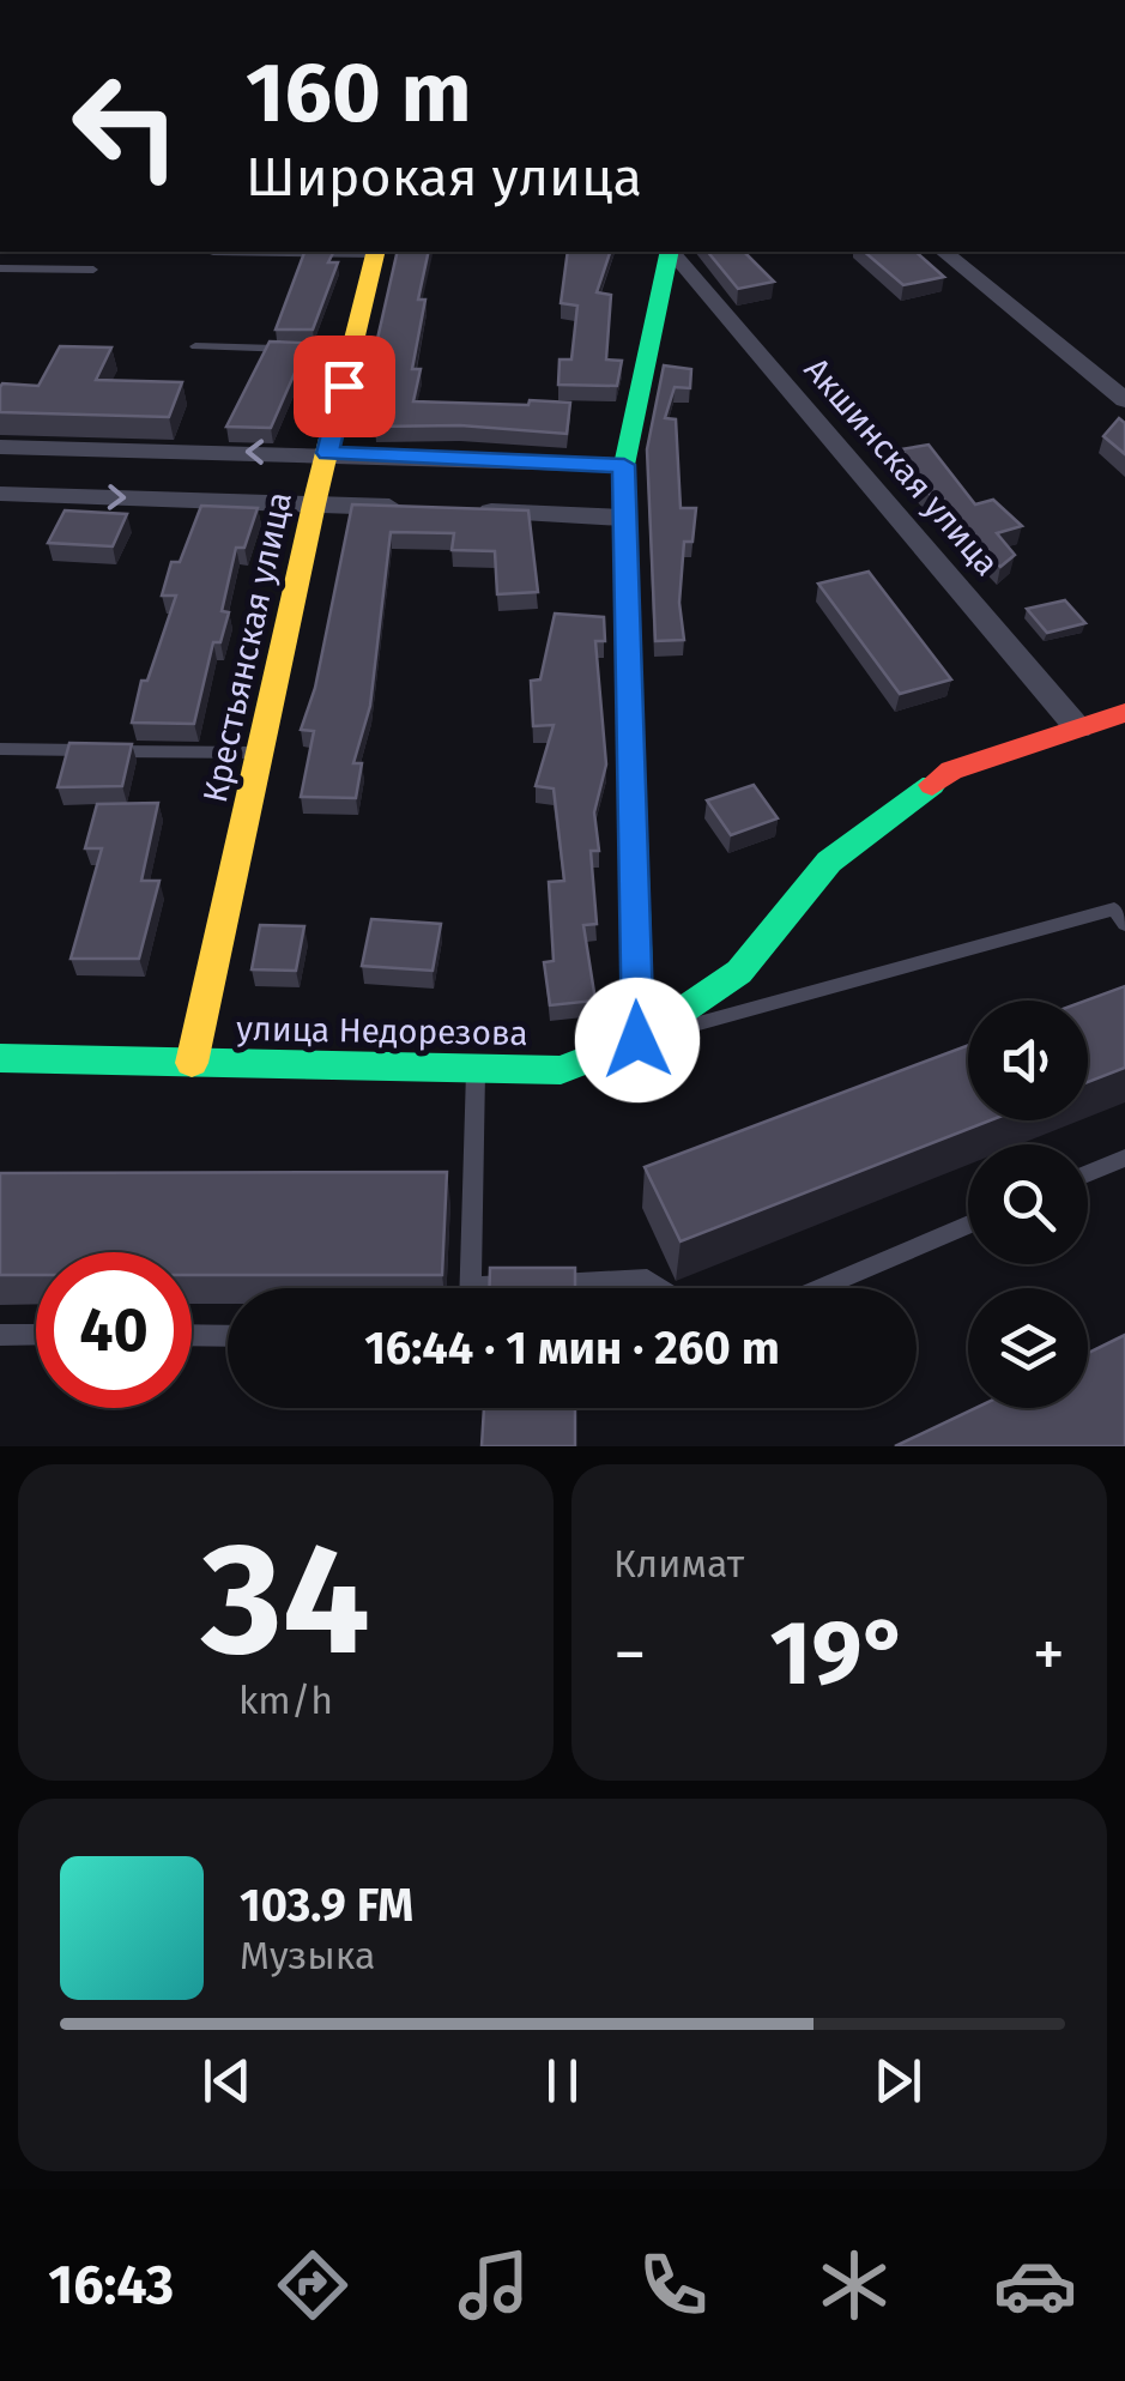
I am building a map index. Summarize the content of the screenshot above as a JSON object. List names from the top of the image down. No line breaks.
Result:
{"streets":{"street":["Акшинская улица","Крестьянская улица","улица Недорезова"]},"crossings":[["Акшинская улица","улица Недорезова"],["Крестьянская улица","улица Недорезова"]],"page":{"turn":["160 m","Широкая улица"],"limit":"40","trip":"16:44 · 1 мин · 260 m","tile":[["34","km/h"],"Климат"],"heat":["−","19°","+"],"song":["103.9 FM","Музыка"],"tabs":"16:43"}}
